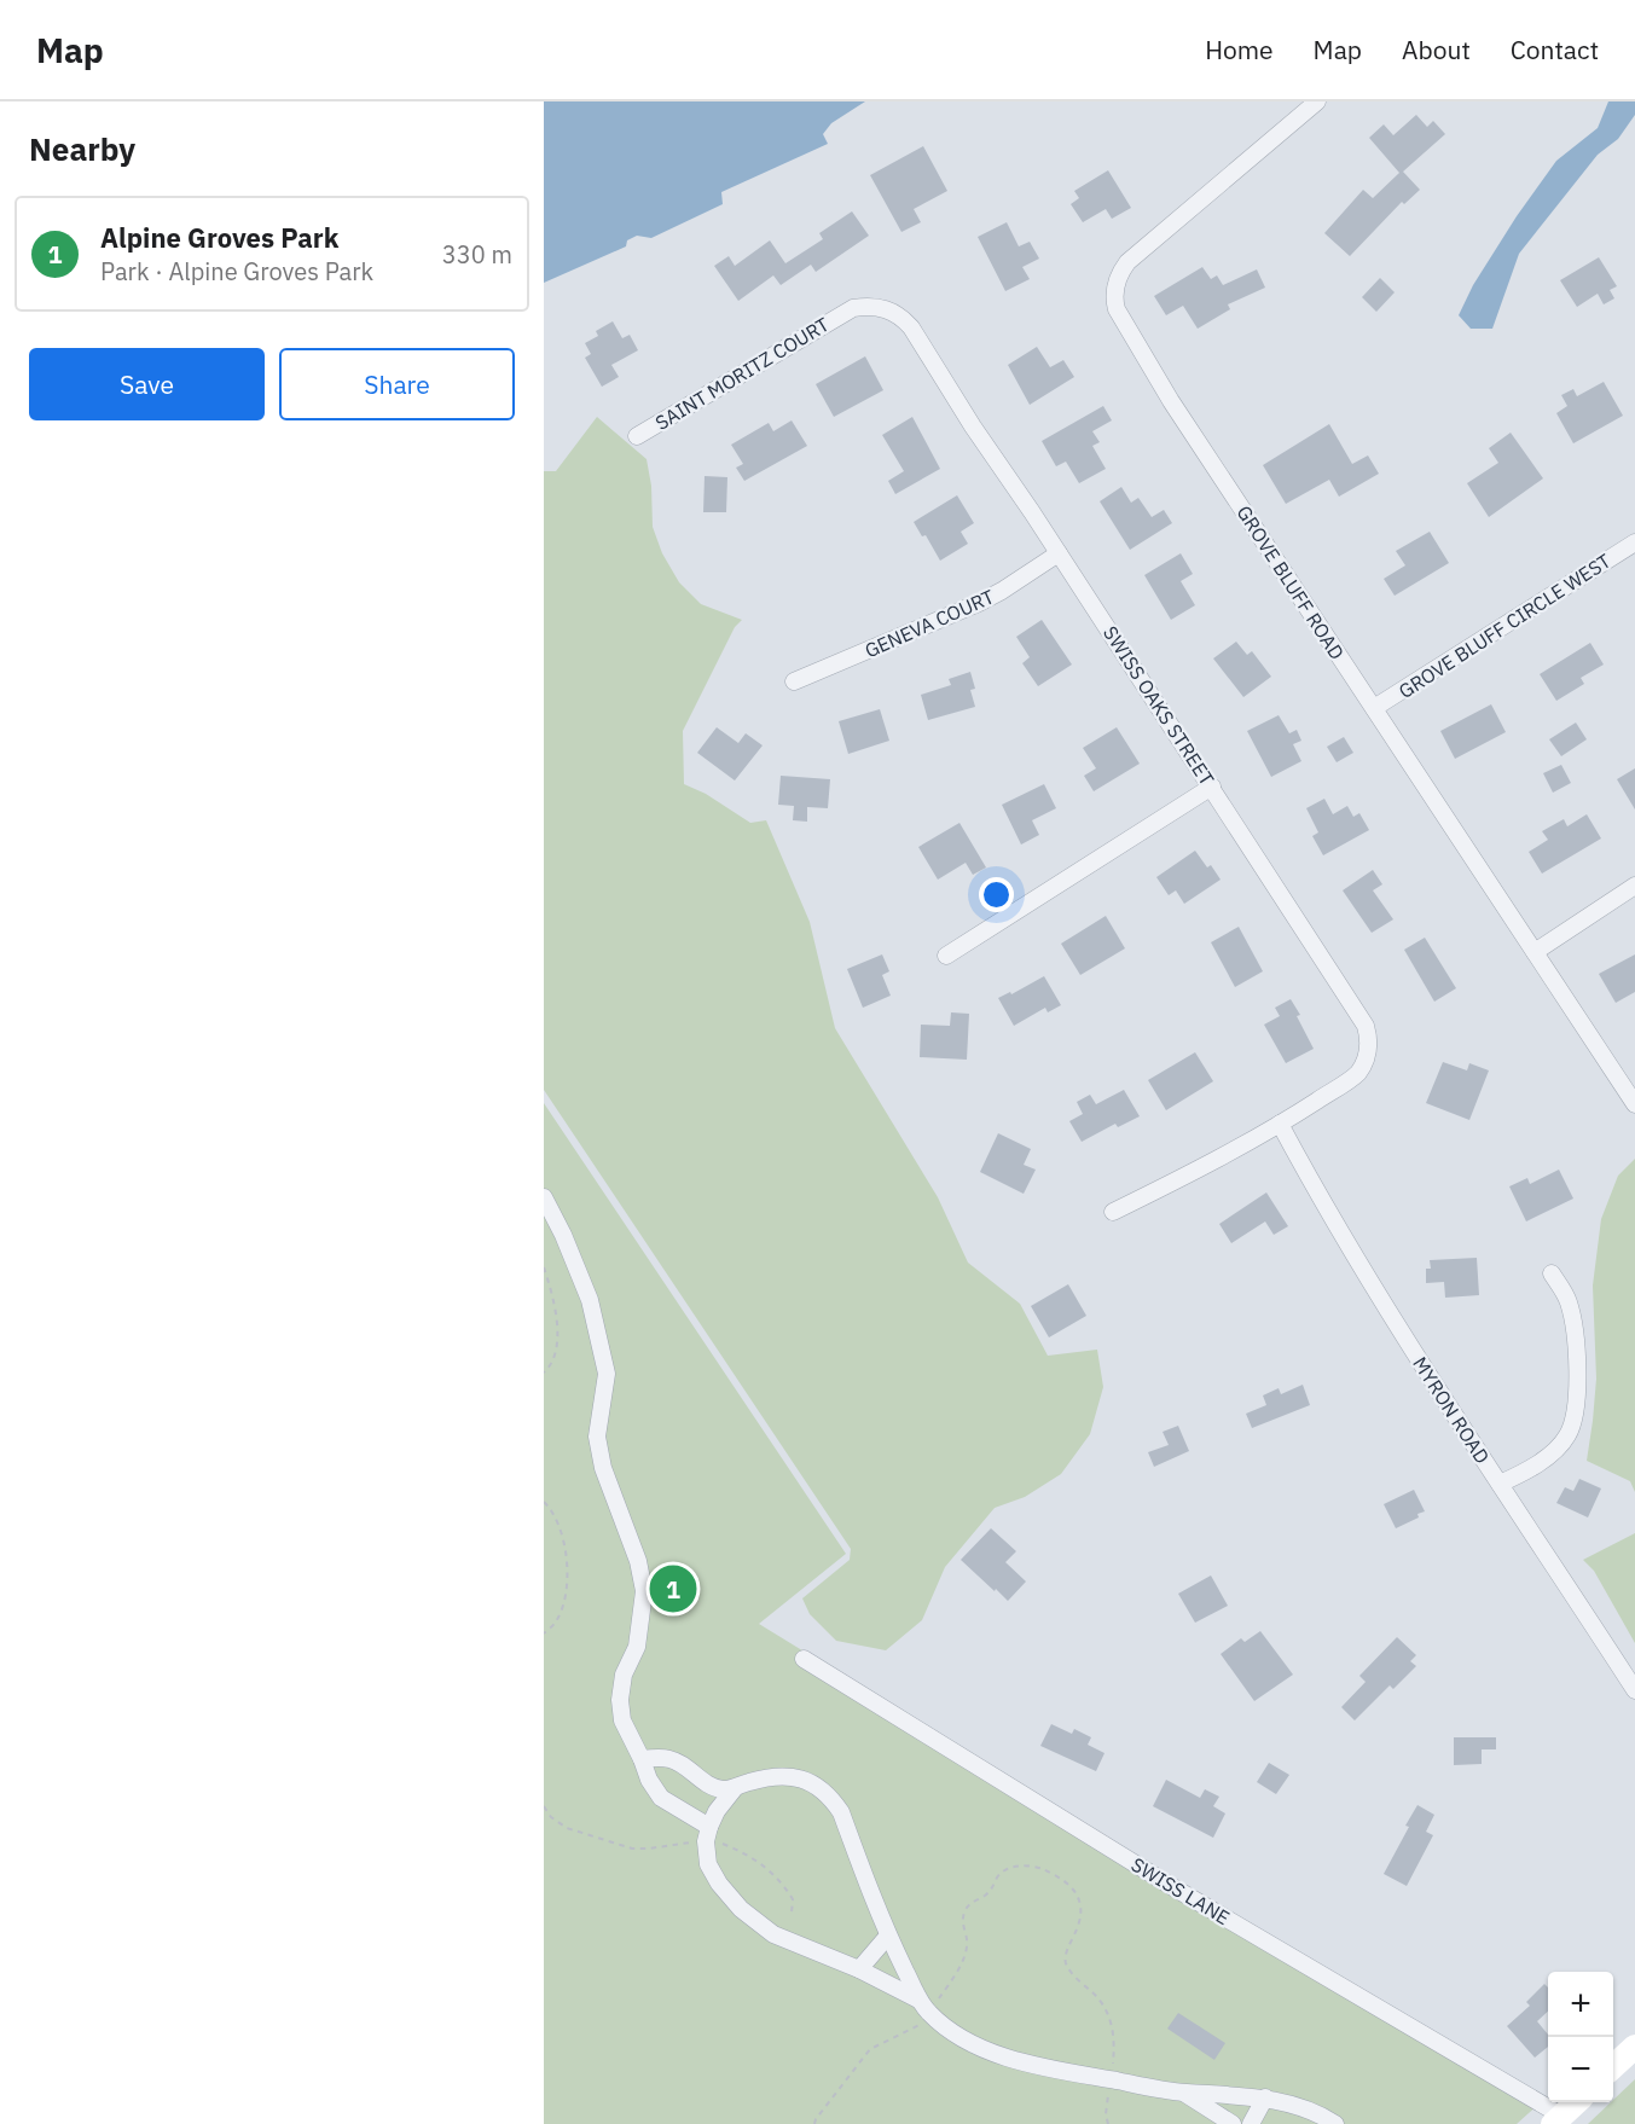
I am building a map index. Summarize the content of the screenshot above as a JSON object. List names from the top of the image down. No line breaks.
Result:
{"streets":{"street":["SAINT MORITZ COURT","GROVE BLUFF ROAD","GENEVA COURT","GROVE BLUFF CIRCLE WEST","SWISS OAKS STREET","MYRON ROAD","SWISS LANE"]},"crossings":[["SAINT MORITZ COURT","SWISS OAKS STREET"],["GROVE BLUFF ROAD","GROVE BLUFF CIRCLE WEST"],["GENEVA COURT","SWISS OAKS STREET"],["SWISS OAKS STREET","MYRON ROAD"]],"page":{"header":"Map","nav":["Home","Map","About","Contact"],"heading":"Nearby","list":[{"mark":"1","name":"Alpine Groves Park","note":"Park · Alpine Groves Park","value":"330 m"}],"buttons":["Save","Share"],"pins":"1","map_buttons":["+","−"]}}
